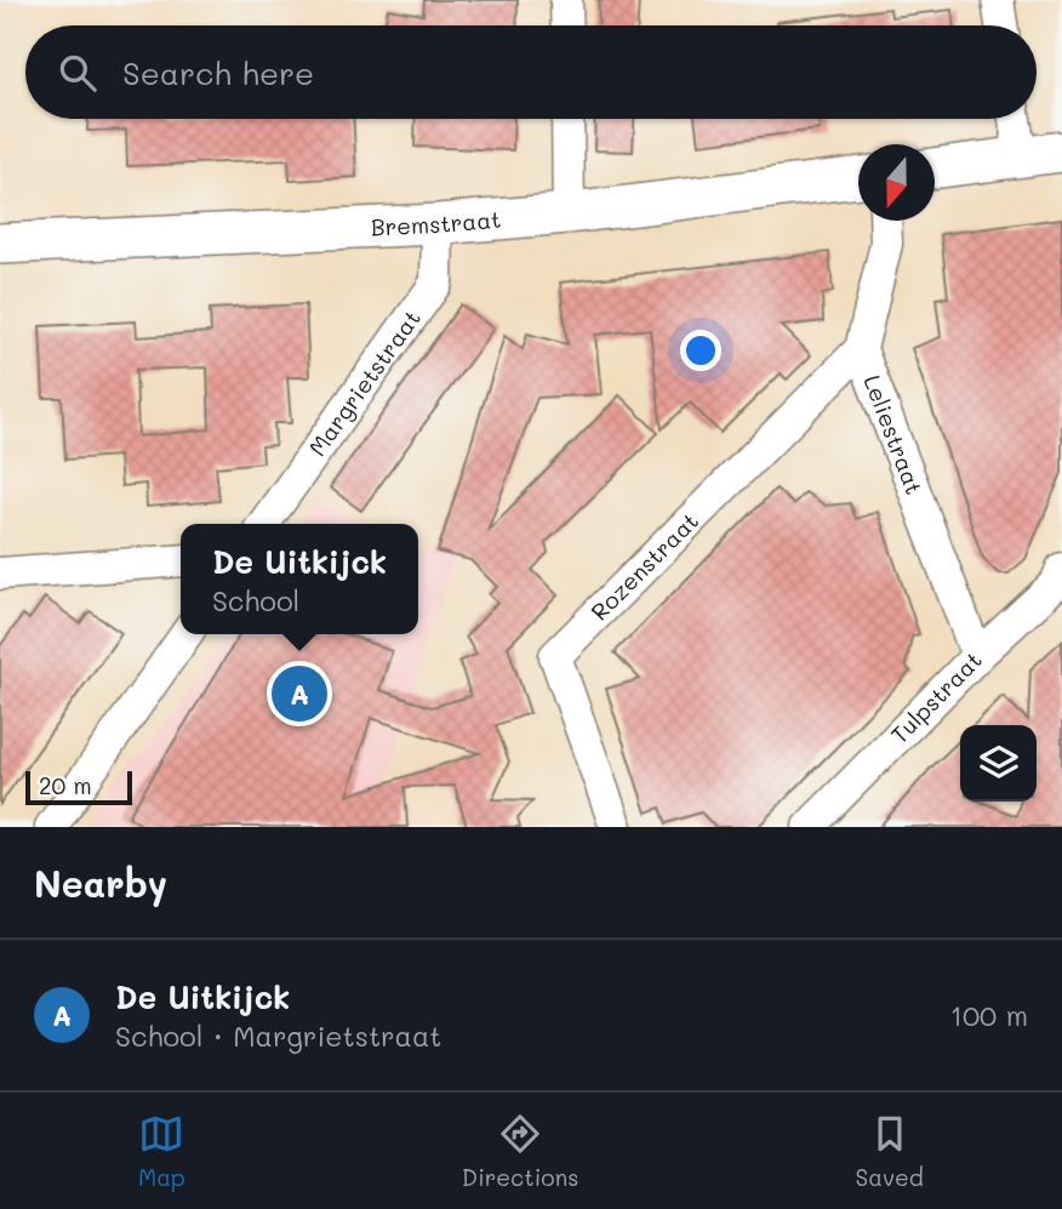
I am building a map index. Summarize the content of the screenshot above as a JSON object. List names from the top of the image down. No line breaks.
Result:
{"streets":{"street":["Bremstraat","Margrietstraat","Leliestraat","Rozenstraat","Tulpstraat"]},"crossings":[["Bremstraat","Margrietstraat"],["Leliestraat","Rozenstraat"],["Leliestraat","Tulpstraat"]],"scale_bar":"20 m","north":"bottom","page":{"search":"Search here","popup":["De Uitkijck","School"],"pins":"A","scale":"20 m","heading":"Nearby","list":[{"mark":"A","name":"De Uitkijck","note":"School · Margrietstraat","value":"100 m"}],"nav":["Map","Directions","Saved"]}}
